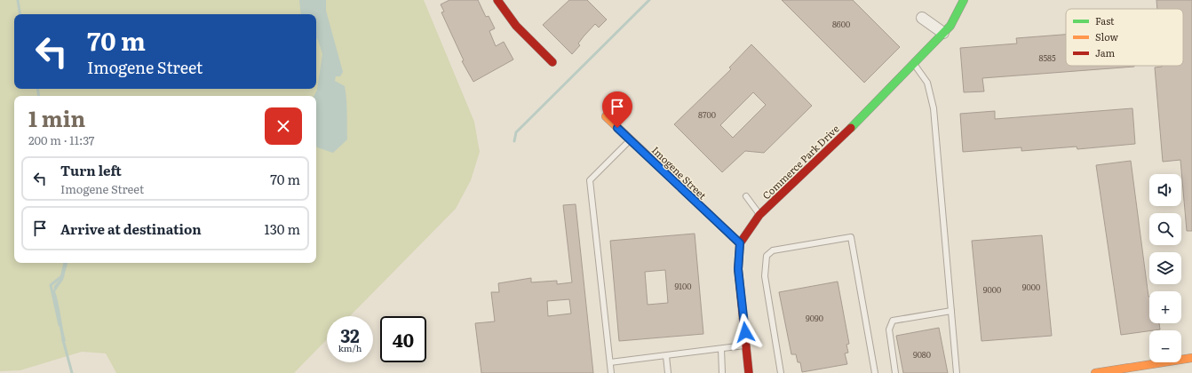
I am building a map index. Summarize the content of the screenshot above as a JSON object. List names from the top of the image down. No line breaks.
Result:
{"streets":{"street":["Commerce Park Drive","Imogene Street"]},"crossings":[["Commerce Park Drive","Imogene Street"]],"house_numbers":["8600","8585","8700","9100","9000","9000","9090","9080"],"legend":["Fast","Slow","Jam"],"page":{"turn":["70 m","Imogene Street"],"heading":["1 min","200 m · 11:37"],"list":[{"name":"Turn left","note":"Imogene Street","value":"70 m"},{"name":"Arrive at destination","value":"130 m"}],"map_buttons":["+","−"],"speed":"32 km/h","limit":"40"}}
